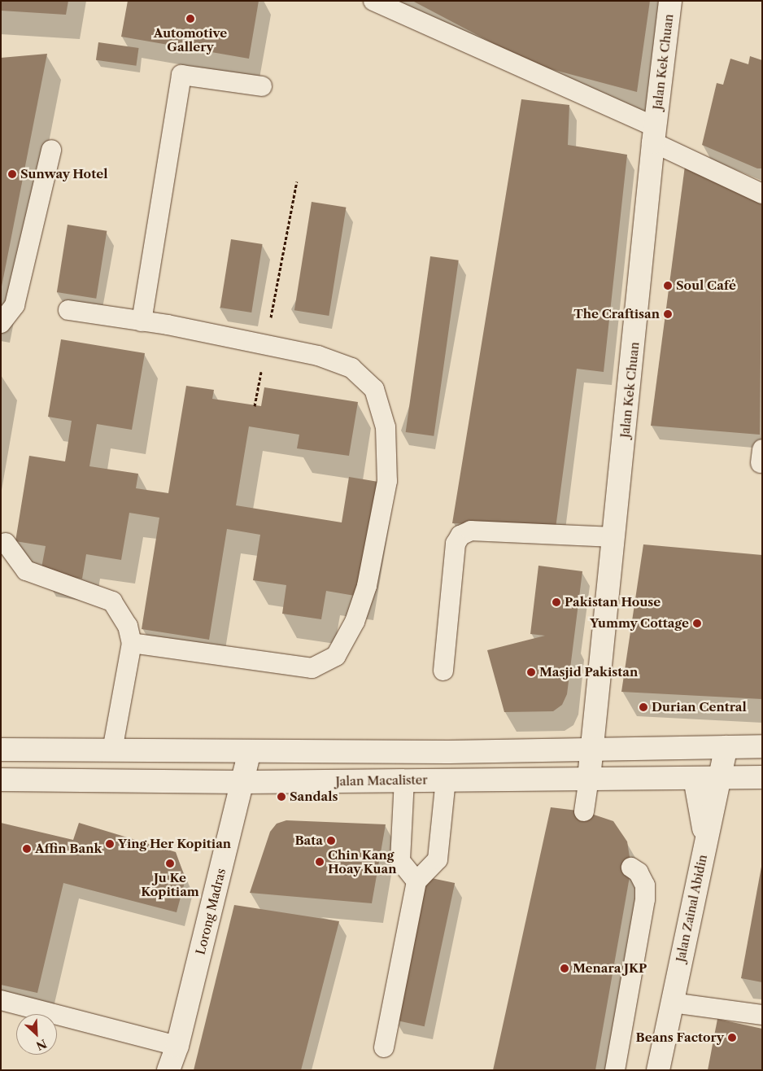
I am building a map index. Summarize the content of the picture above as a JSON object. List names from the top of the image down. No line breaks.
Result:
{"streets":{"main road":["Jalan Kek Chuan","Jalan Macalister","Jalan Zainal Abidin","Lorong Madras"]},"crossings":[["Jalan Kek Chuan","Jalan Macalister"],["Jalan Macalister","Jalan Zainal Abidin"],["Jalan Macalister","Lorong Madras"]],"places":["Automotive Gallery","Sunway Hotel","Soul Café","The Craftisan","Pakistan House","Yummy Cottage","Masjid Pakistan","Durian Central","Sandals","Bata","Ying Her Kopitian","Affin Bank","Chin Kang Hoay Kuan","Ju Ke Kopitiam","Menara JKP","Beans Factory"],"north":"bottom right"}
